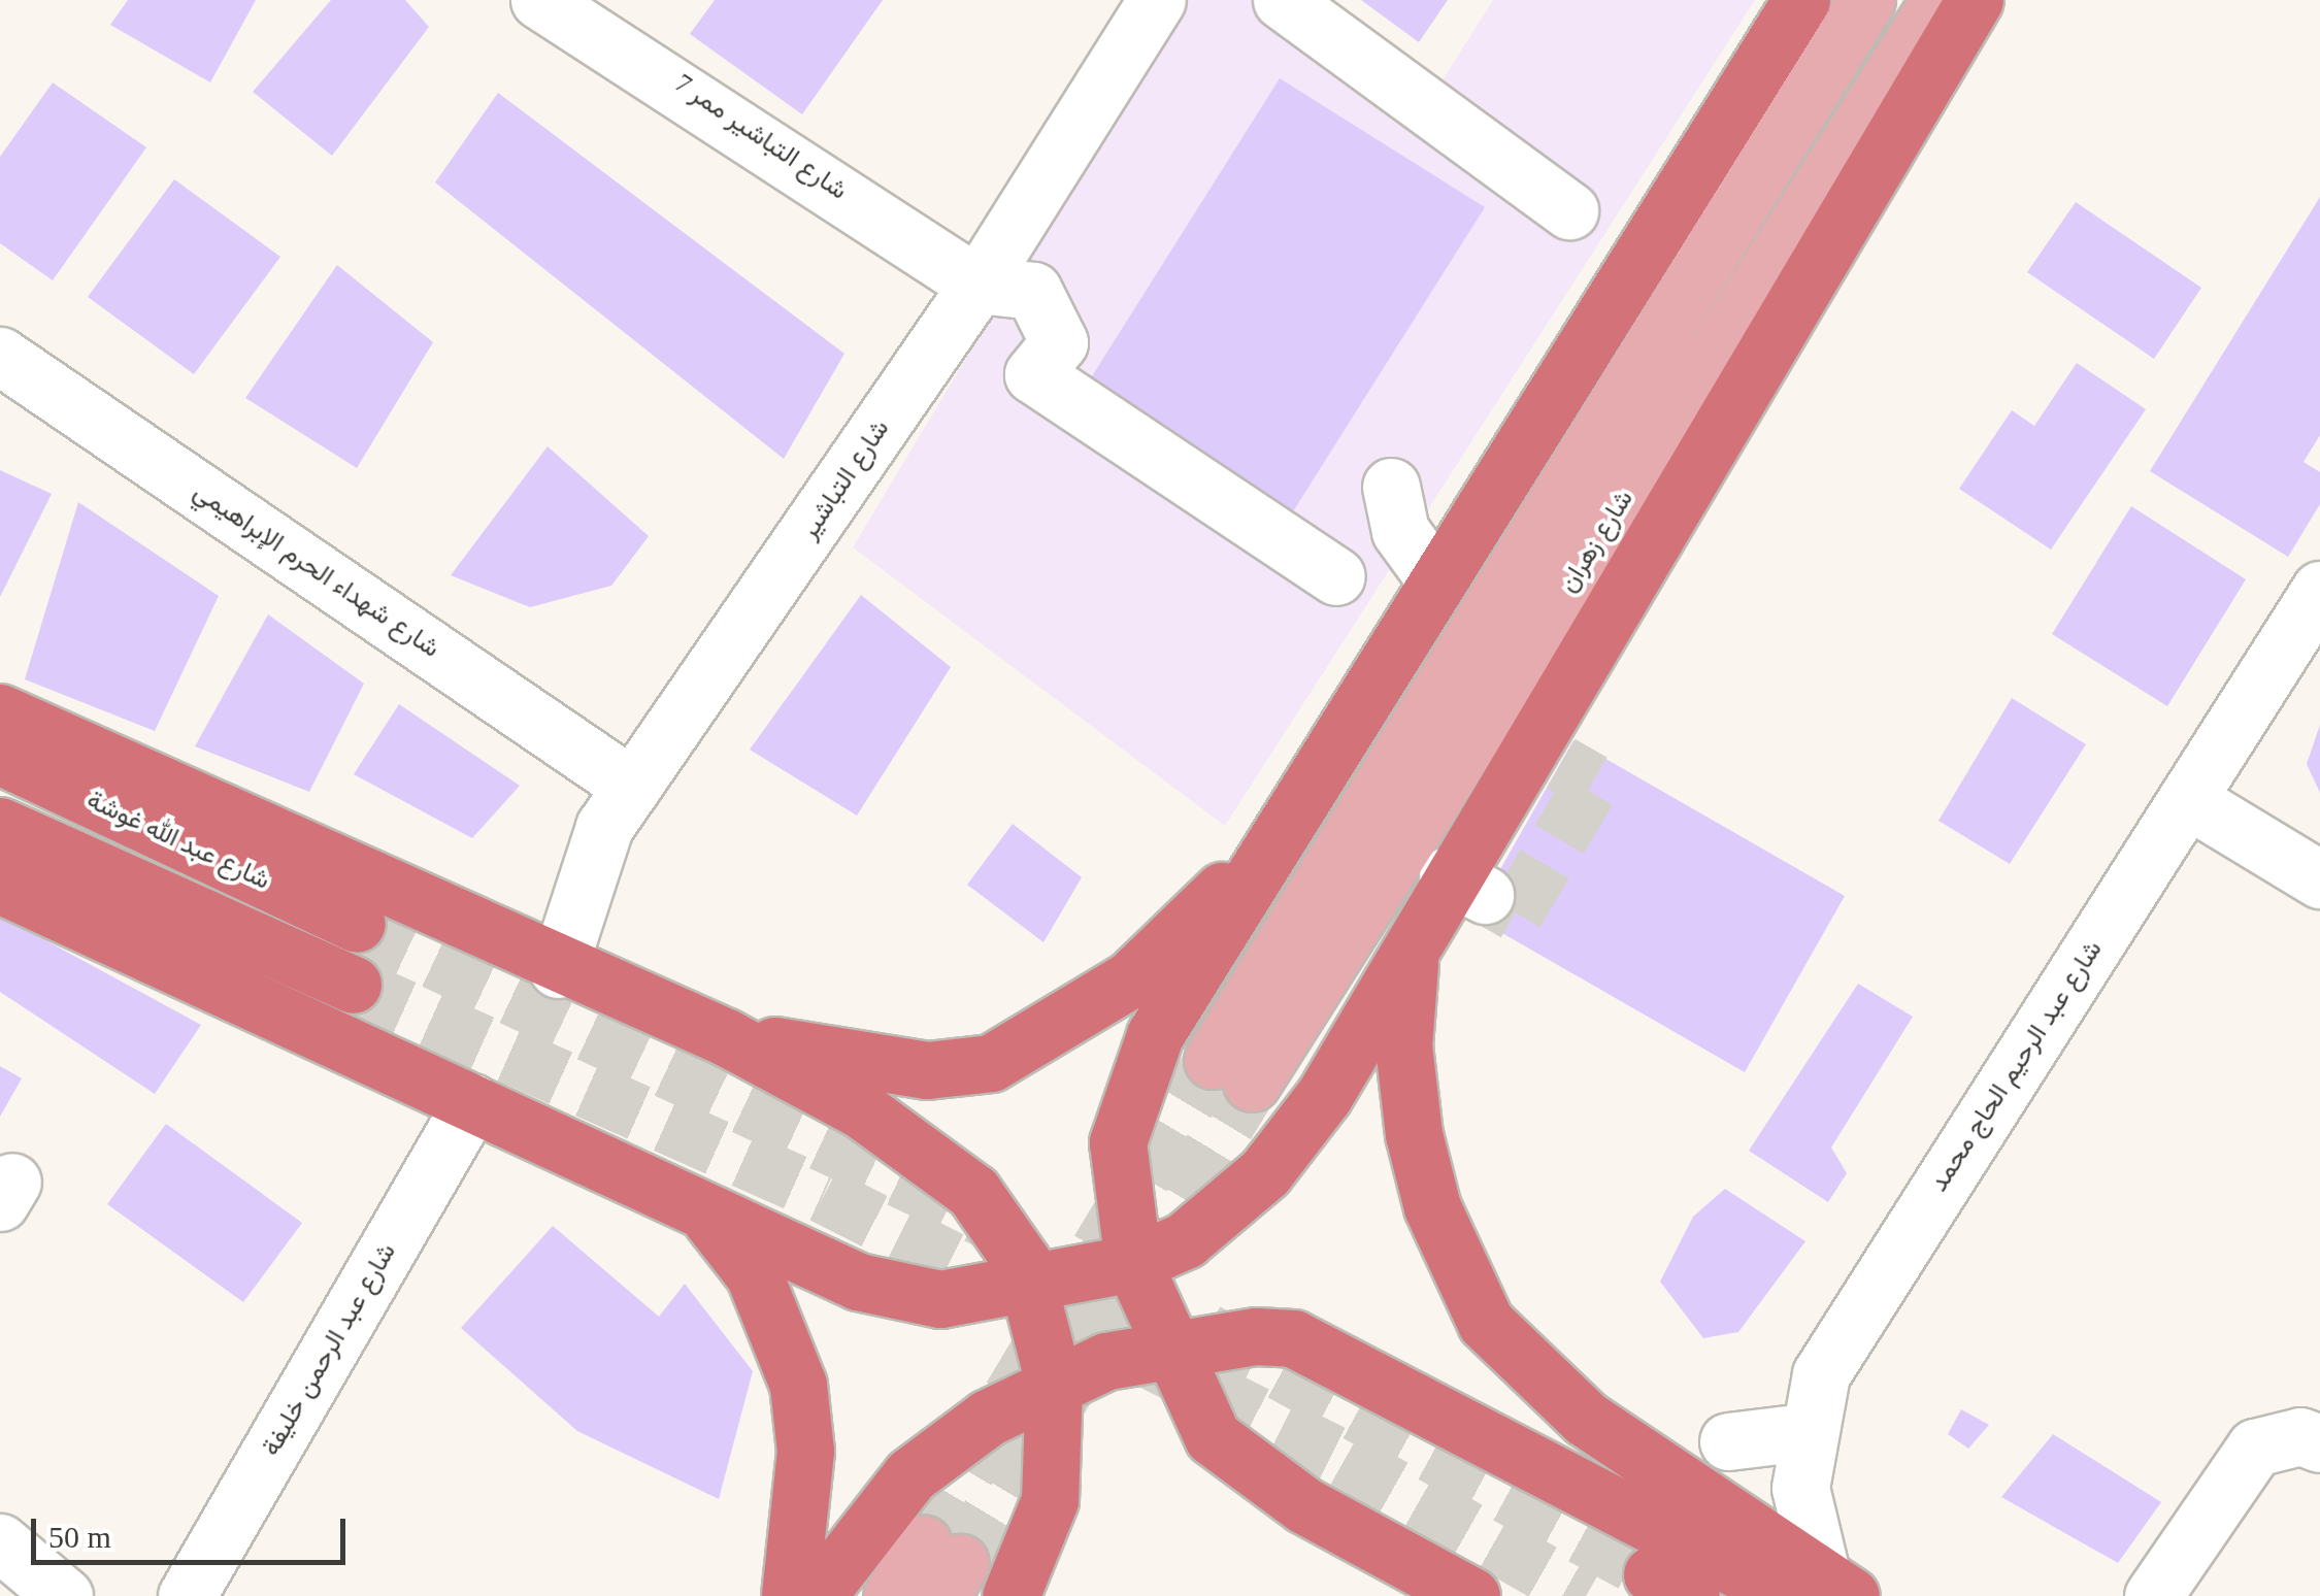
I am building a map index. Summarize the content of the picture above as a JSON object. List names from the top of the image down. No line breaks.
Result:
{"streets":{"highway":["شارع عبد الله غوشة"],"main road":["شارع زهران"],"street":["شارع التباشير ممر 7","شارع التباشير","شارع شهداء الحرم الإبراهيمي","شارع عبد الرحيم الحاج محمد","شارع عبد الرحمن خليفة"]},"crossings":[["شارع التباشير ممر 7","شارع التباشير"],["شارع التباشير","شارع شهداء الحرم الإبراهيمي"]],"scale_bar":"50 m"}
